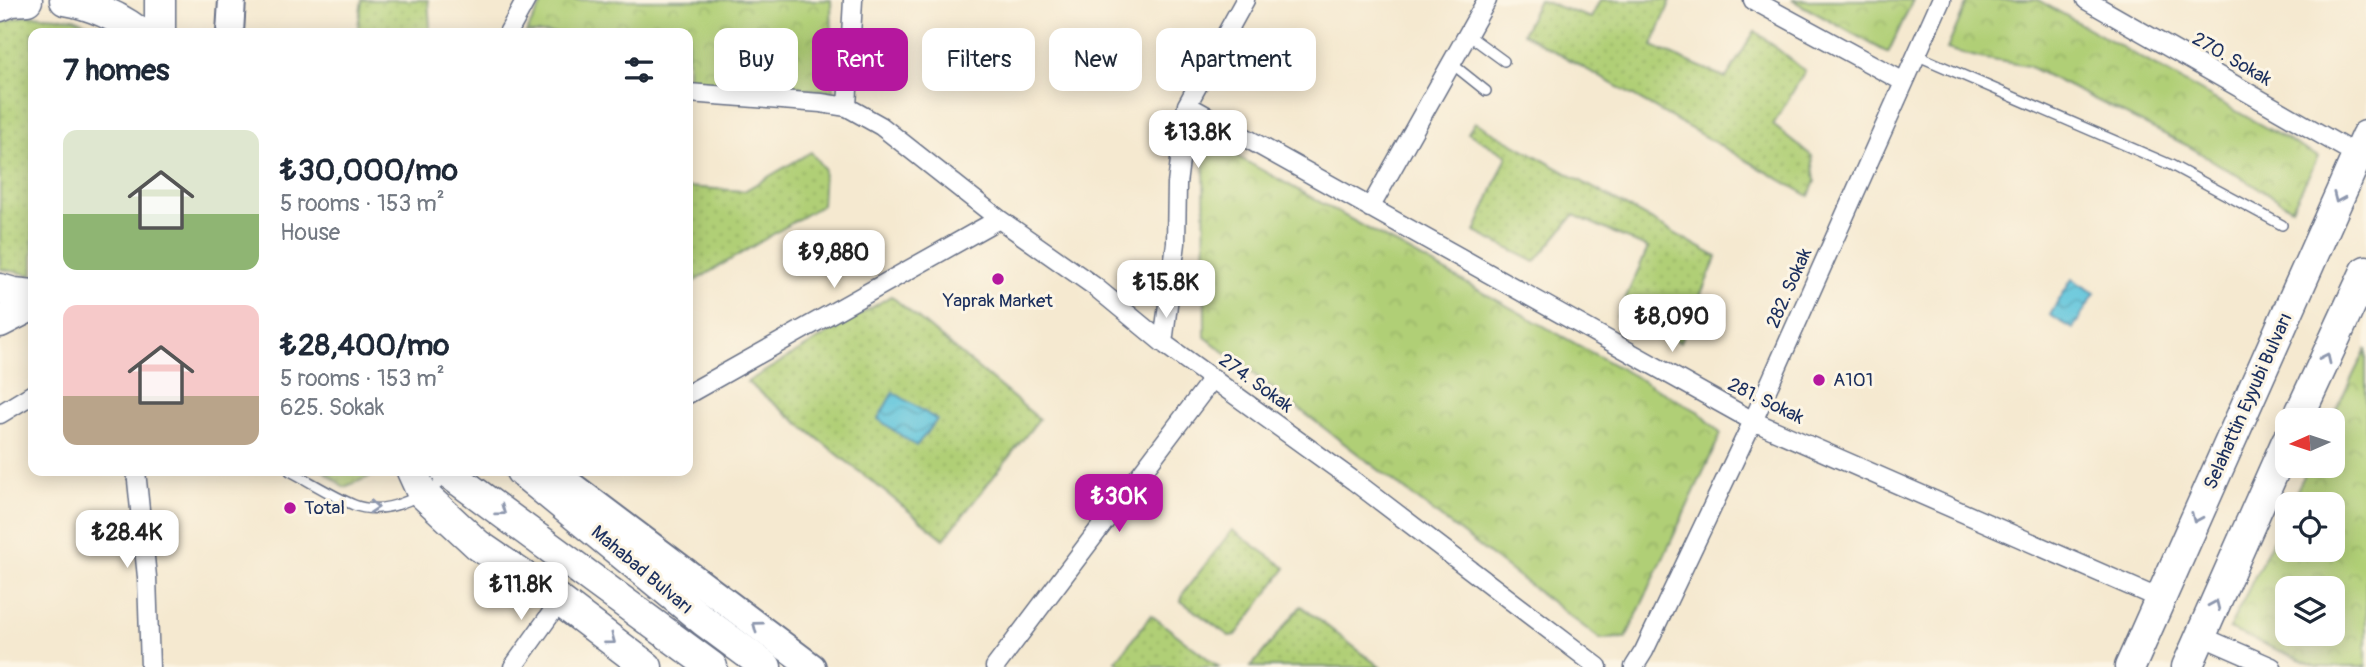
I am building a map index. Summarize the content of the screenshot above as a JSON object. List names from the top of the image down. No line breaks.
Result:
{"streets":{"main road":["Selahattin Eyyubi Bulvarı","Mahabad Bulvarı"],"street":["270. Sokak","282. Sokak","274. Sokak","281. Sokak"]},"crossings":[["270. Sokak","Selahattin Eyyubi Bulvarı"],["282. Sokak","281. Sokak"],["281. Sokak","Selahattin Eyyubi Bulvarı"]],"places":["Yaprak Market","A101","Total"],"north":"left","page":{"chip":["Buy","Rent","Filters","New","Apartment"],"heading":"7 homes","price":["₺13.8K","₺9,880","₺15.8K","₺8,090","₺30K","₺28.4K","₺11.8K"],"list":[{"name":"₺30,000/mo","note":"5 rooms · 153 m² · House"},{"name":"₺28,400/mo","note":"5 rooms · 153 m² · 625. Sokak"}]}}
